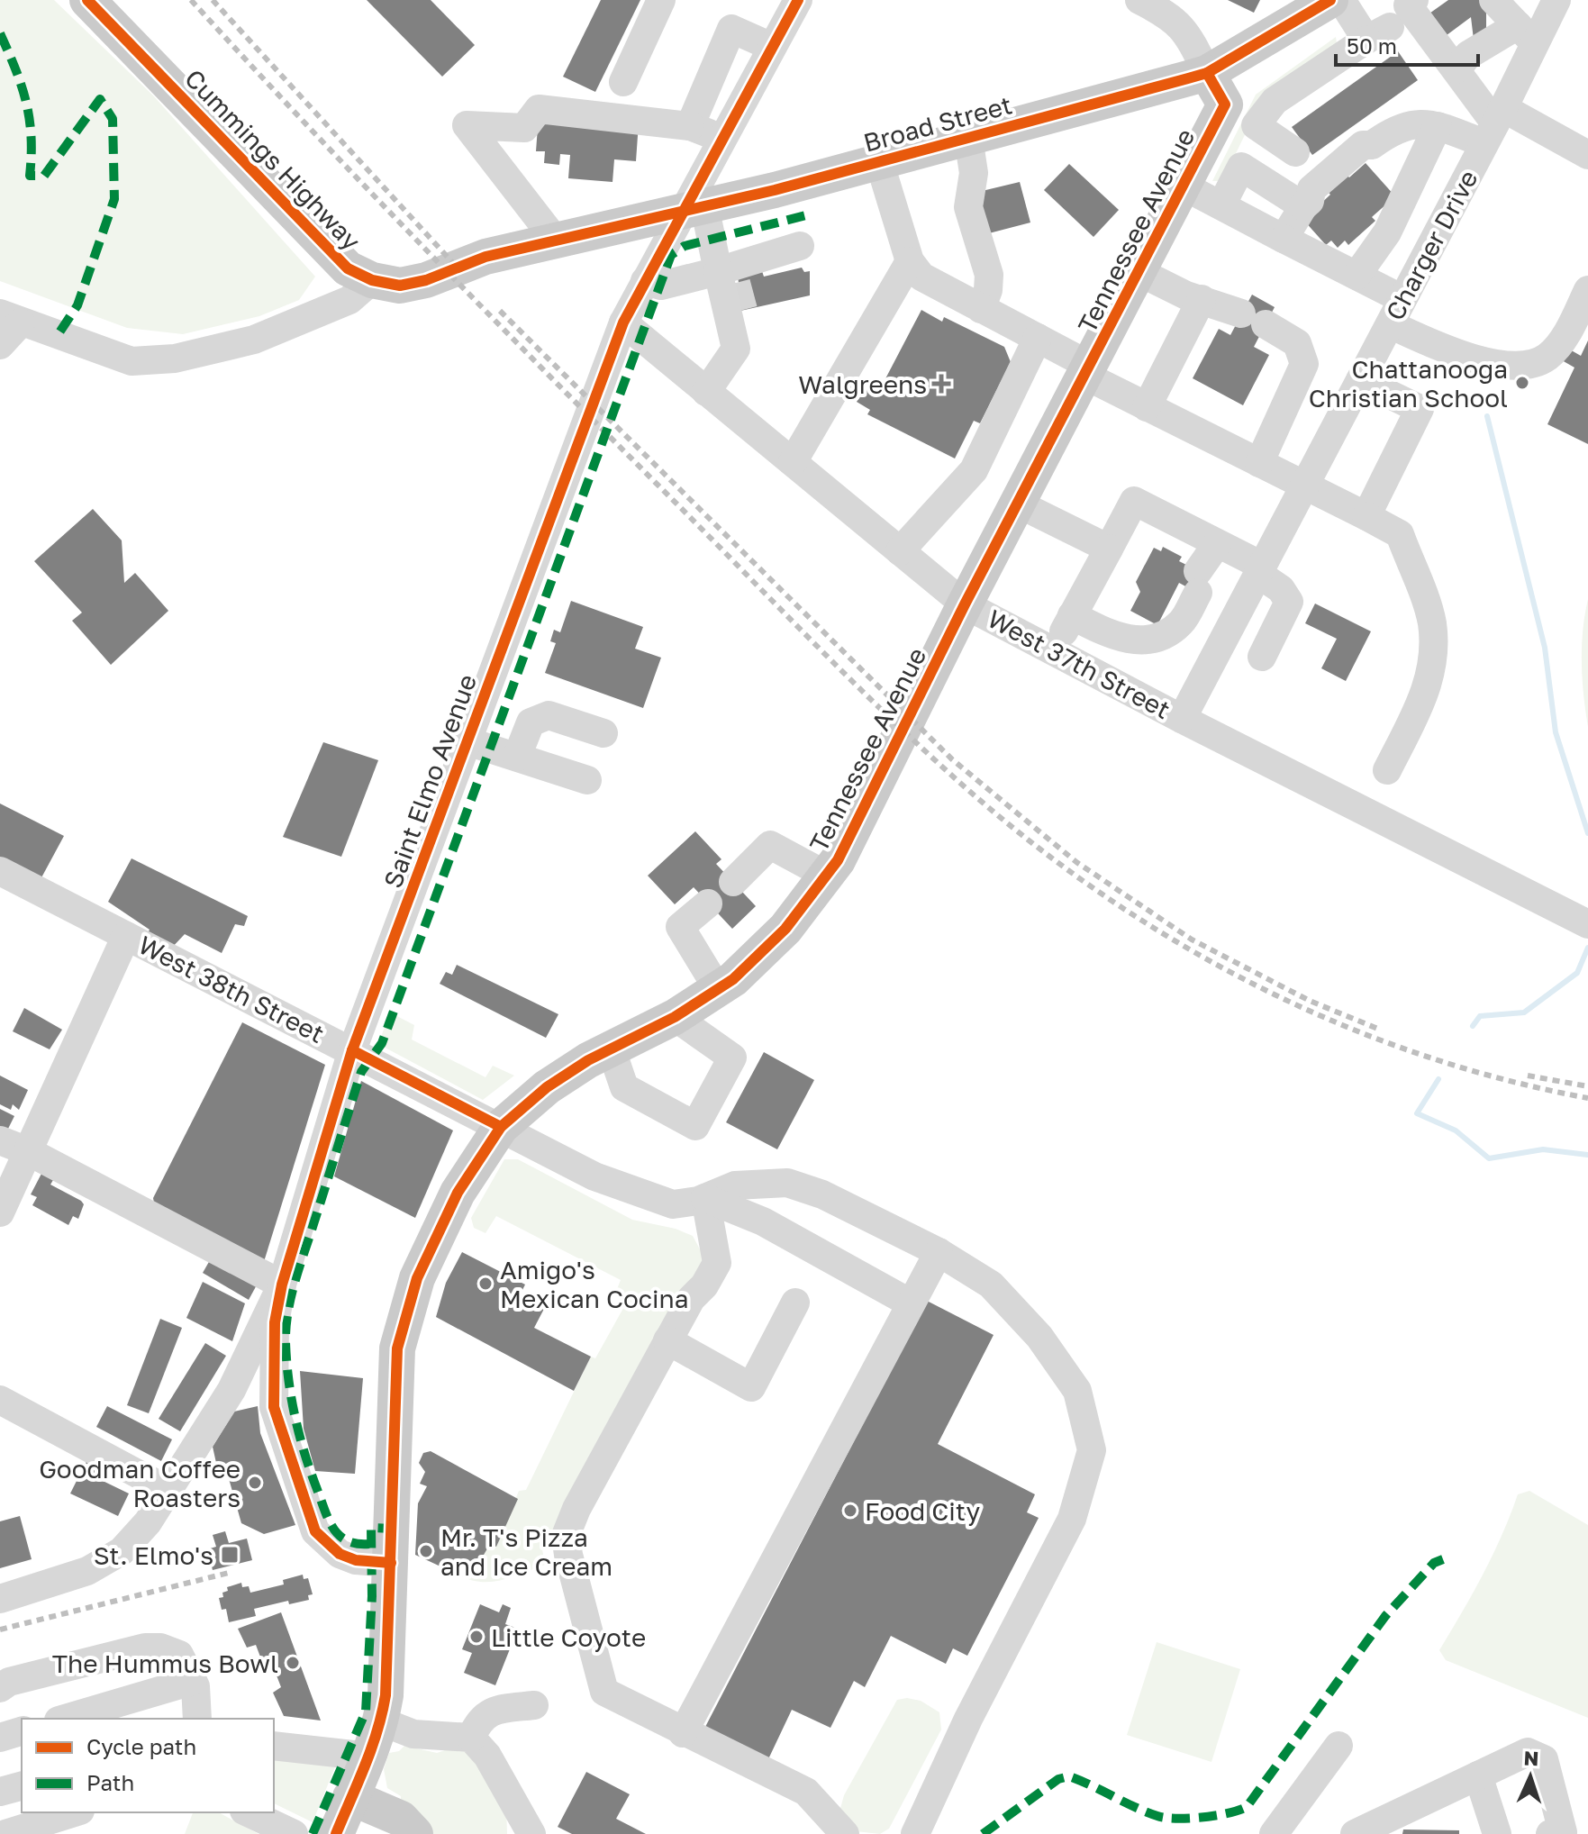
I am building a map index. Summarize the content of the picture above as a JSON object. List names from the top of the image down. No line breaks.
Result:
{"streets":{"main road":["Broad Street","Cummings Highway","Tennessee Avenue"],"street":["Charger Drive","West 37th Street","Saint Elmo Avenue","West 38th Street"]},"crossings":[["Broad Street","Cummings Highway"],["Broad Street","Tennessee Avenue"],["Broad Street","Saint Elmo Avenue"],["Tennessee Avenue","West 37th Street"],["Tennessee Avenue","Saint Elmo Avenue"],["Tennessee Avenue","West 38th Street"],["Charger Drive","West 37th Street"],["West 37th Street","Saint Elmo Avenue"],["Saint Elmo Avenue","West 38th Street"]],"places":{"other":["Chattanooga Christian School","Amigo's Mexican Cocina","Goodman Coffee Roasters","Food City","Mr. T's Pizza and Ice Cream","Little Coyote","The Hummus Bowl"],"health":["Walgreens"],"transit":["St. Elmo's"]},"legend":["Cycle path","Path"],"scale_bar":"50 m","north":"top"}
